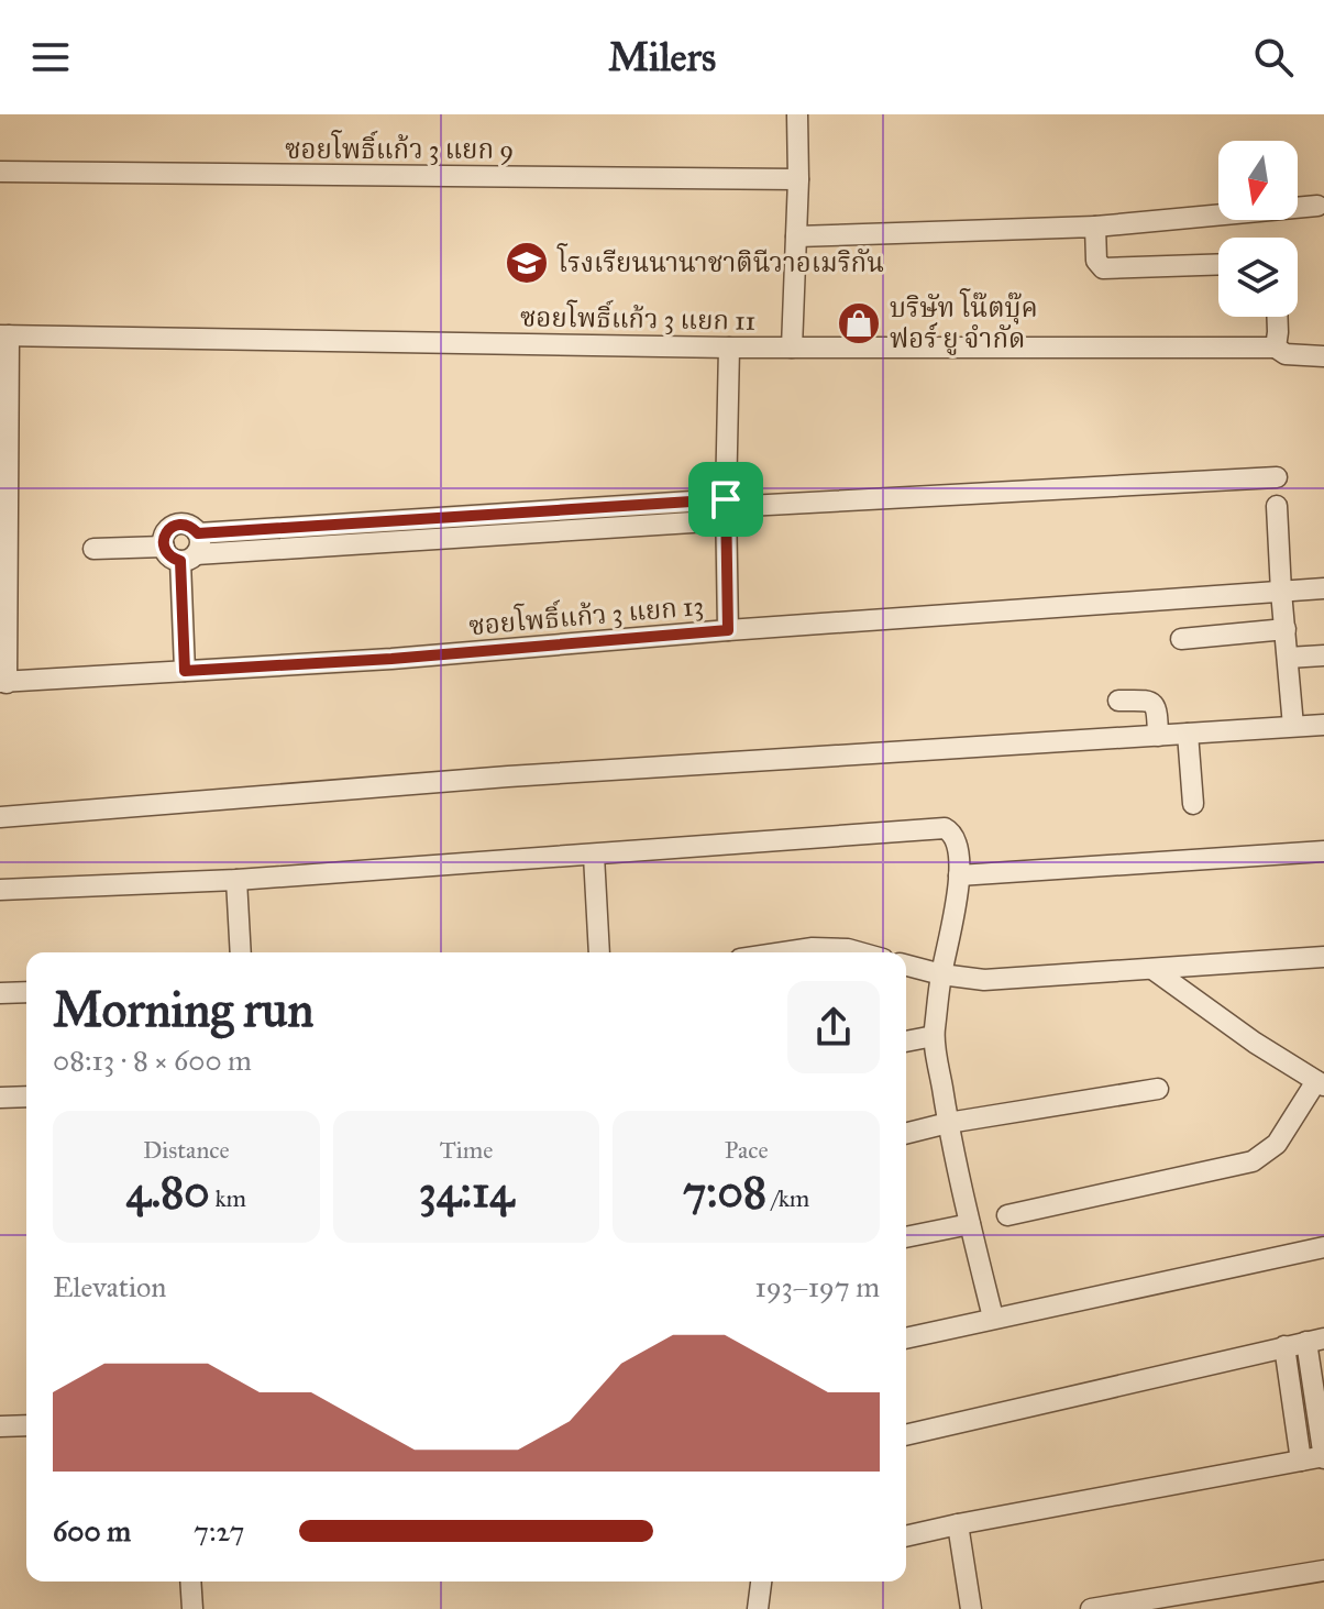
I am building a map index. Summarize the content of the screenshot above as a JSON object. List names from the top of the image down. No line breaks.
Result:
{"streets":{"street":["ซอยโพธิ์แก้ว 3 แยก 9","ซอยโพธิ์แก้ว 3 แยก 11","ซอยโพธิ์แก้ว 3 แยก 13"]},"places":{"school or university":["โรงเรียนนานาชาตินีวาอเมริกัน"],"shop":["บริษัท โน๊ตบุ๊ค ฟอร์ ยู จำกัด"]},"north":"bottom","page":{"header":"Milers","heading":["Morning run","08:13 · 8 × 600 m"],"stats":[["Distance","4.80 km"],["Time","34:14"],["Pace","7:08 /km"]],"chart":["Elevation","193–197 m"],"list":[{"name":"600 m","note":"7:27"}]}}
